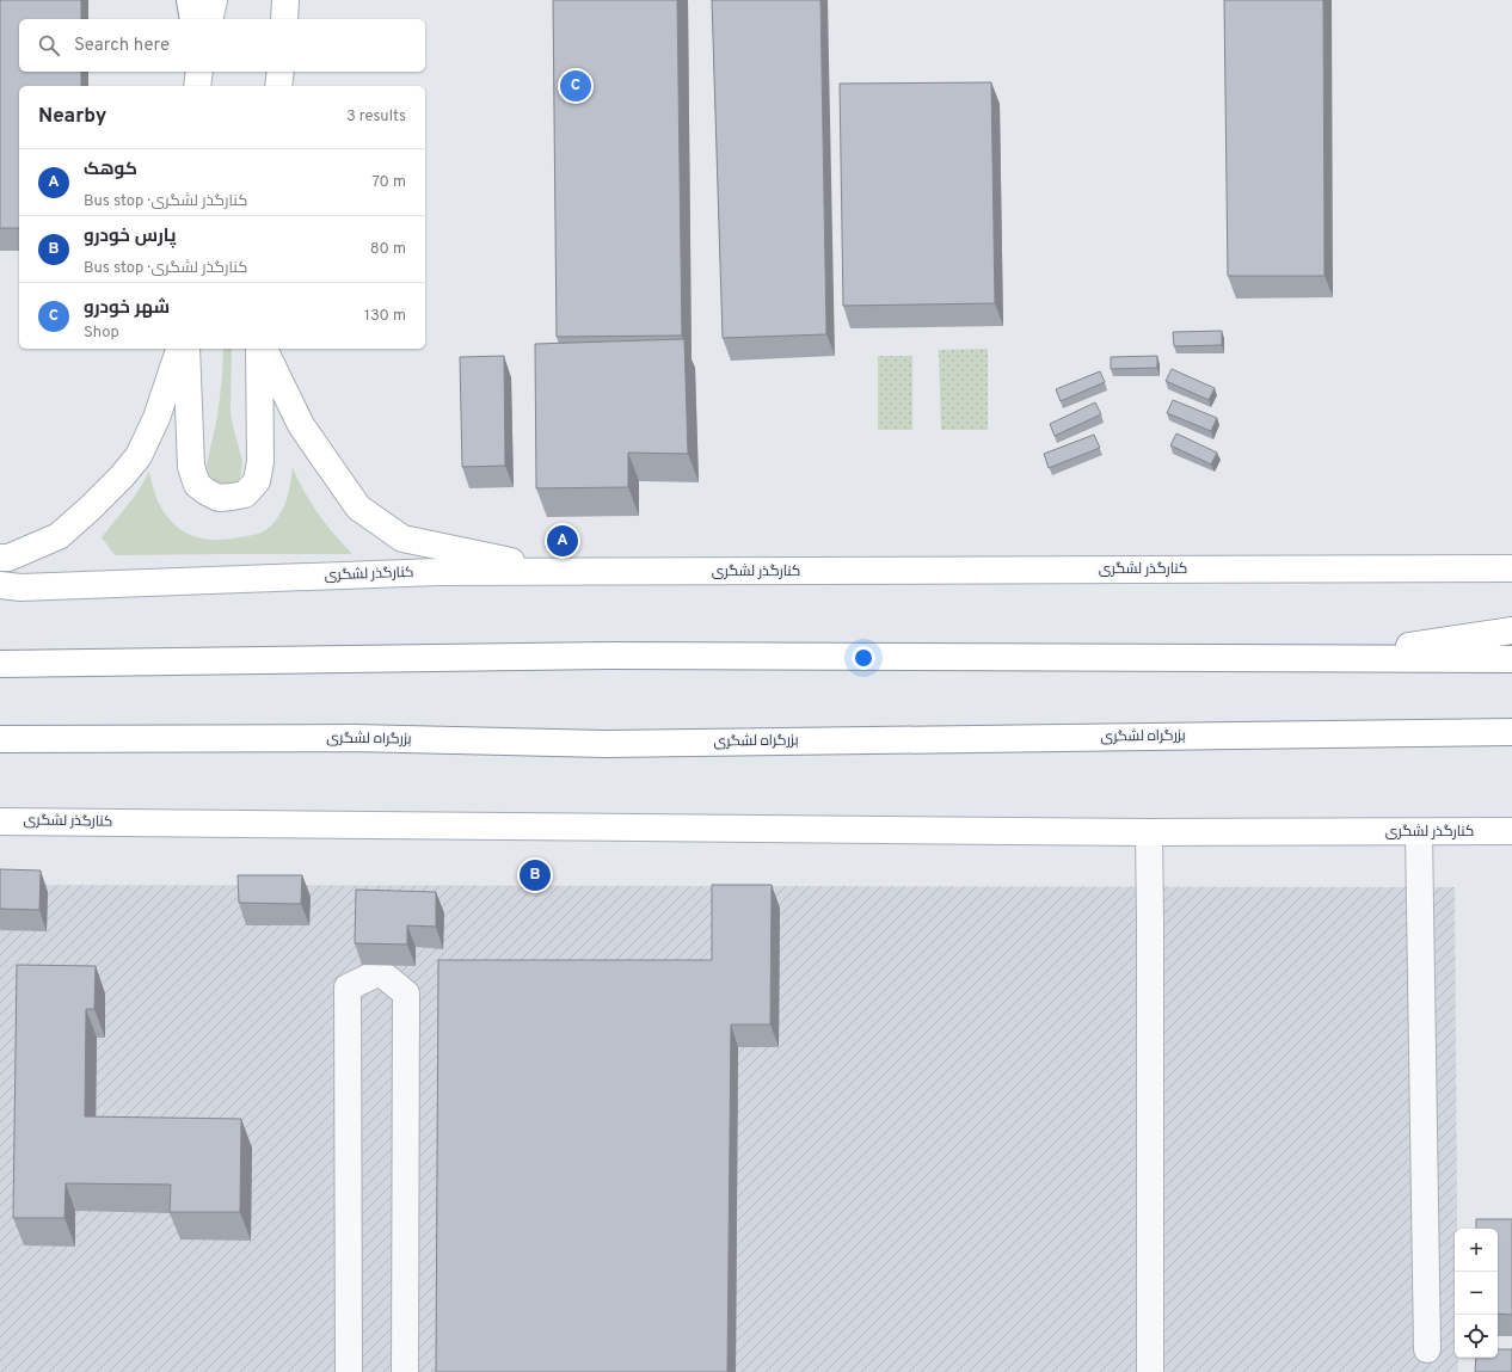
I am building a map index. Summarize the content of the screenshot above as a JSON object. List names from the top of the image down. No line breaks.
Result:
{"streets":{"main road":["کنارگذر لشگری","بزرگراه لشگری"]},"page":{"search":"Search here","pins":["C","A","B"],"heading":["Nearby","3 results"],"list":[{"mark":"A","name":"کوهک","note":"Bus stop · کنارگذر لشگری","value":"70 m"},{"mark":"B","name":"پارس خودرو","note":"Bus stop · کنارگذر لشگری","value":"80 m"},{"mark":"C","name":"شهر خودرو","note":"Shop","value":"130 m"}],"map_buttons":["+","−"]}}
